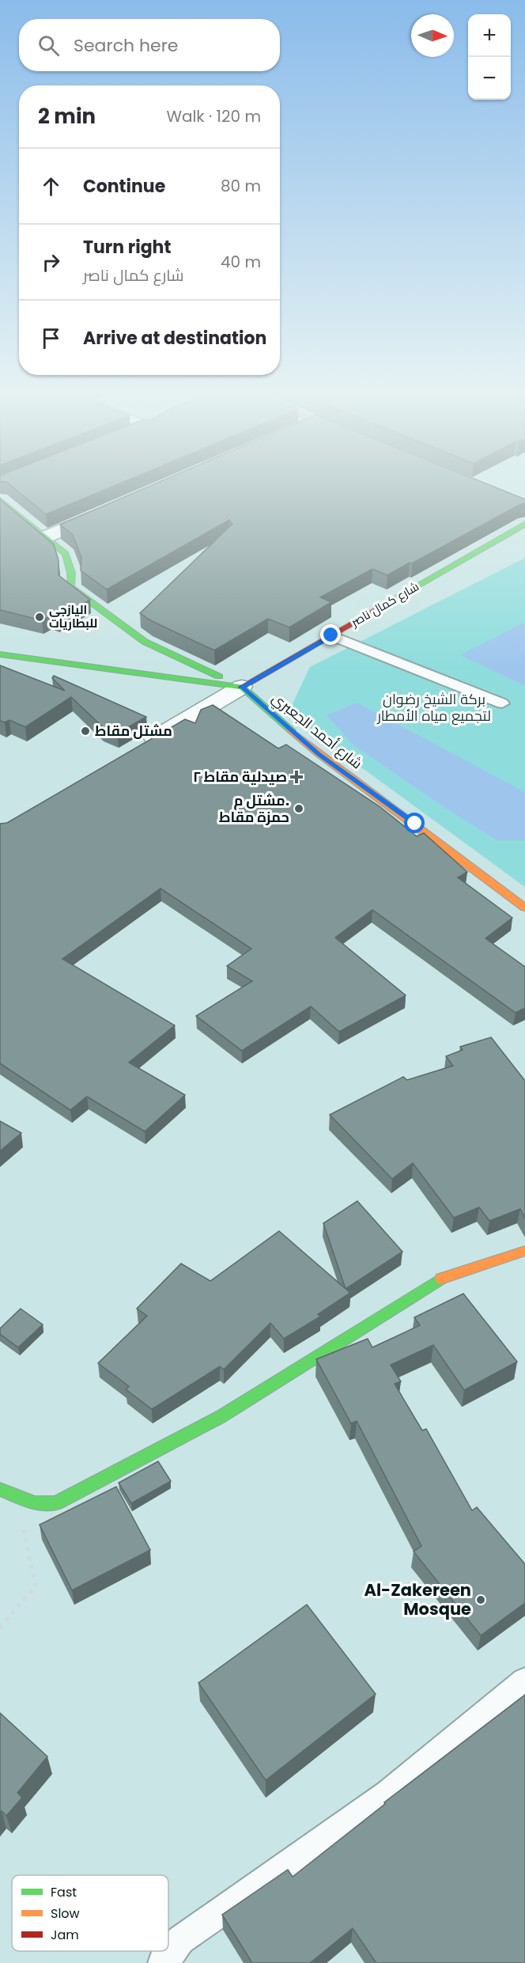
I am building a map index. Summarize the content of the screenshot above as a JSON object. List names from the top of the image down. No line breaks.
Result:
{"streets":{"street":["شارع كمال ناصر","شارع أحمد الجعبري"]},"crossings":[["شارع كمال ناصر","شارع أحمد الجعبري"]],"parks":["بركة الشيخ رضوان لتجميع مياه الأمطار"],"places":{"other":["اليازجي للبطاريات","مشتل مقاط","مشتل م. حمزة مقاط","Al-Zakereen Mosque"],"health":["صيدلية مقاط ٢"]},"legend":["Fast","Slow","Jam"],"north":"right","page":{"map_buttons":["+","−"],"search":"Search here","heading":["2 min","Walk · 120 m"],"list":[["Continue","80 m"],["Turn right","شارع كمال ناصر","40 m"],"Arrive at destination"]}}
